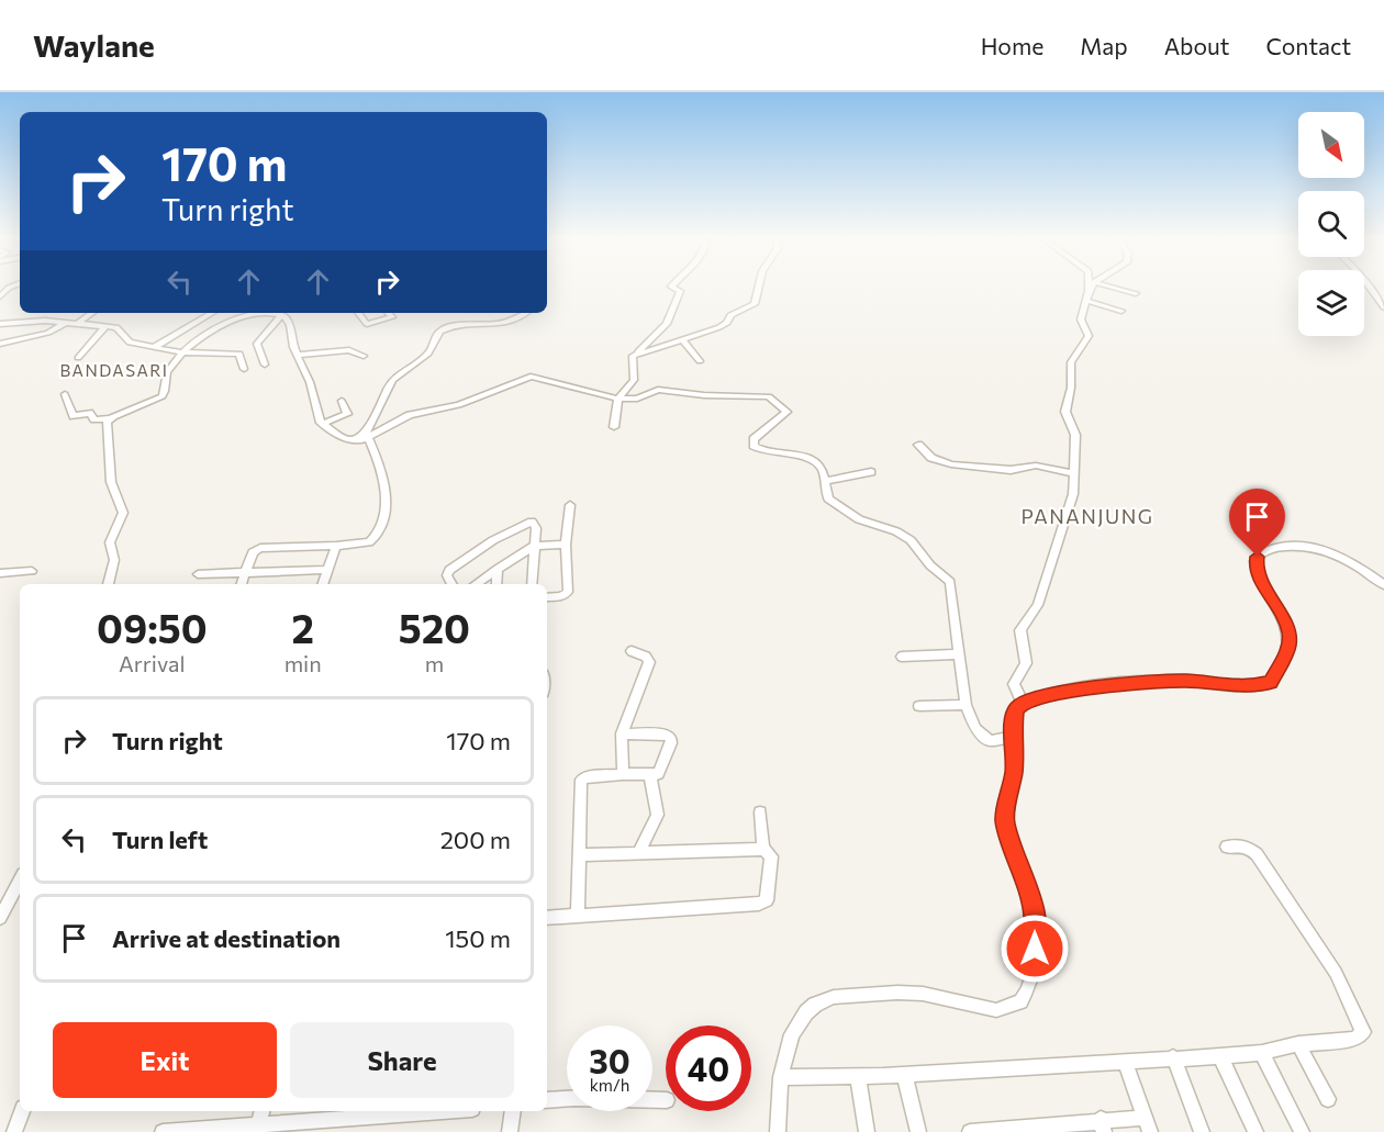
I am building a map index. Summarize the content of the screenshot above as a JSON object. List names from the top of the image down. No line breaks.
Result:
{"districts":["BANDASARI","PANANJUNG"],"north":"bottom right","page":{"header":"Waylane","nav":["Home","Map","About","Contact"],"turn":["170 m","Turn right"],"eta":["09:50","Arrival","2","min","520","m"],"list":[{"name":"Turn right","value":"170 m"},{"name":"Turn left","value":"200 m"},{"name":"Arrive at destination","value":"150 m"}],"buttons":["Exit","Share"],"speed":"30 km/h","limit":"40"}}
